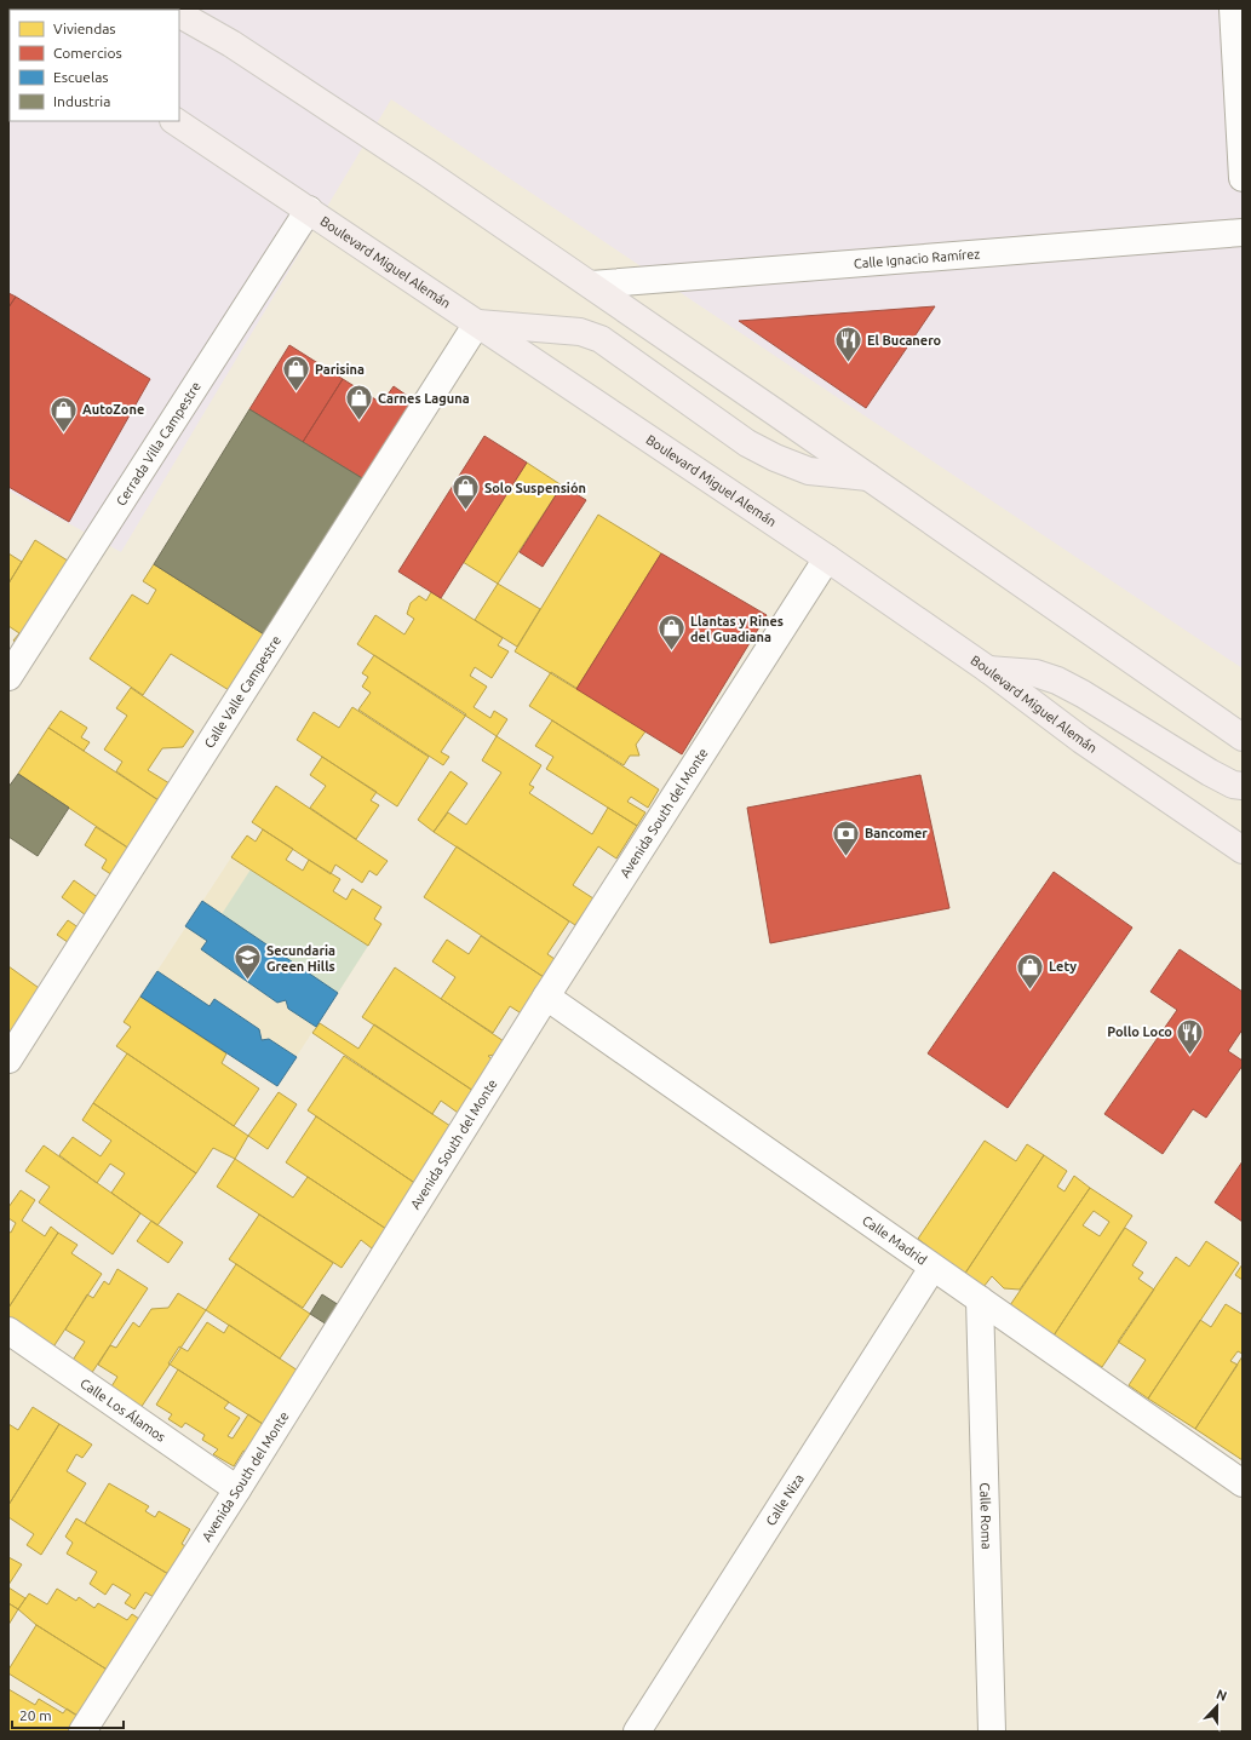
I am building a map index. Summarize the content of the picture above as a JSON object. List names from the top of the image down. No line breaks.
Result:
{"streets":{"highway":["Boulevard Miguel Alemán"],"street":["Calle Ignacio Ramírez","Cerrada Villa Campestre","Calle Valle Campestre","Avenida South del Monte","Calle Madrid","Calle Los Álamos","Calle Niza","Calle Roma"]},"crossings":[["Boulevard Miguel Alemán","Cerrada Villa Campestre"],["Boulevard Miguel Alemán","Calle Valle Campestre"],["Boulevard Miguel Alemán","Avenida South del Monte"],["Avenida South del Monte","Calle Madrid"],["Avenida South del Monte","Calle Los Álamos"],["Calle Madrid","Calle Niza"],["Calle Madrid","Calle Roma"]],"places":{"restaurant":["El Bucanero","Pollo Loco"],"shop":["Parisina","Carnes Laguna","AutoZone","Solo Suspensión","Llantas y Rines del Guadiana","Lety"],"bank":["Bancomer"],"school or university":["Secundaria Green Hills"]},"legend":["Viviendas","Comercios","Escuelas","Industria"],"scale_bar":"20 m","north":"top"}
